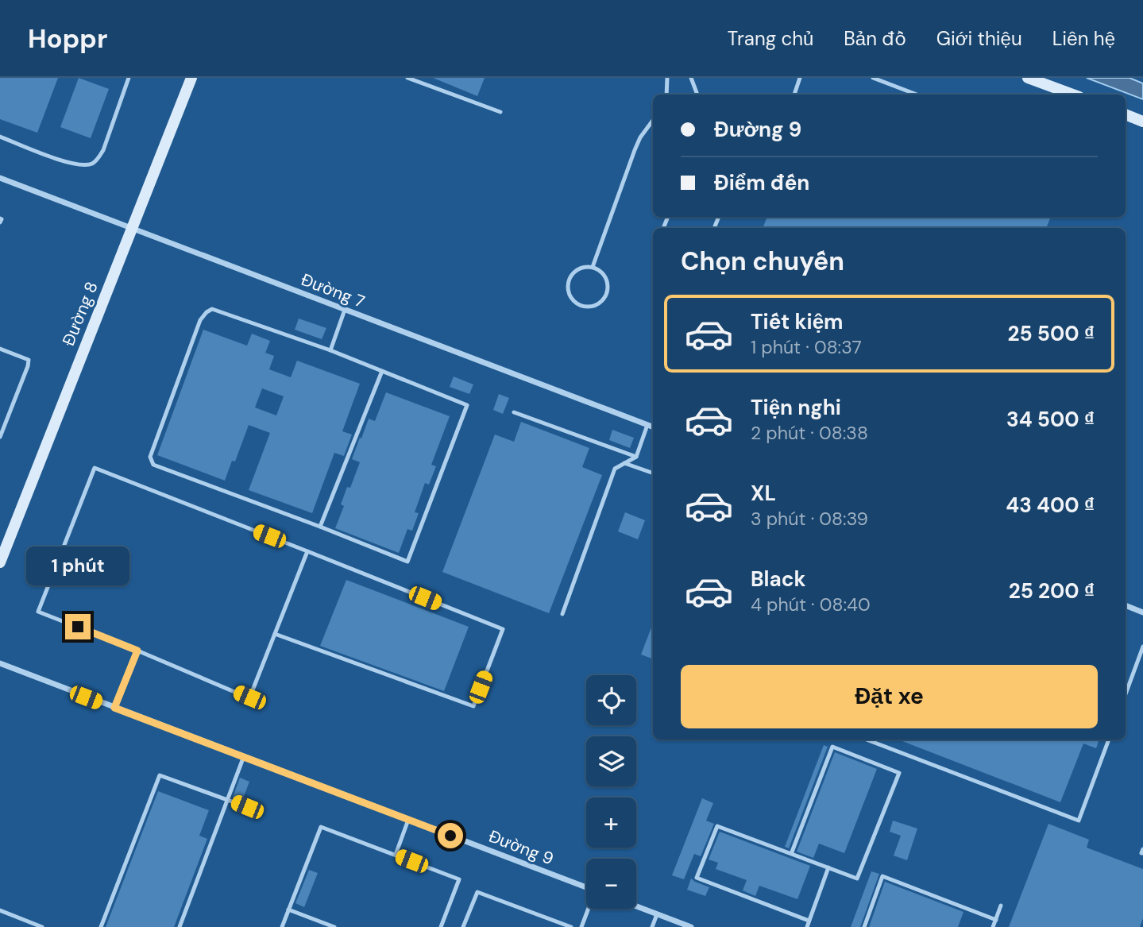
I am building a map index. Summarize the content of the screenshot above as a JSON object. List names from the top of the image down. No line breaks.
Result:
{"streets":{"street":["Đường 7","Đường 8","Đường 9"]},"crossings":[["Đường 7","Đường 8"]],"page":{"header":"Hoppr","nav":["Trang chủ","Bản đồ","Giới thiệu","Liên hệ"],"banner":["Đường 9","Điểm đến"],"heading":"Chọn chuyến","list":[{"name":"Tiết kiệm","note":"1 phút · 08:37","value":"25 500 ₫"},{"name":"Tiện nghi","note":"2 phút · 08:38","value":"34 500 ₫"},{"name":"XL","note":"3 phút · 08:39","value":"43 400 ₫"},{"name":"Black","note":"4 phút · 08:40","value":"25 200 ₫"}],"bubble":"1 phút","buttons":"Đặt xe","map_buttons":["+","−"]}}
